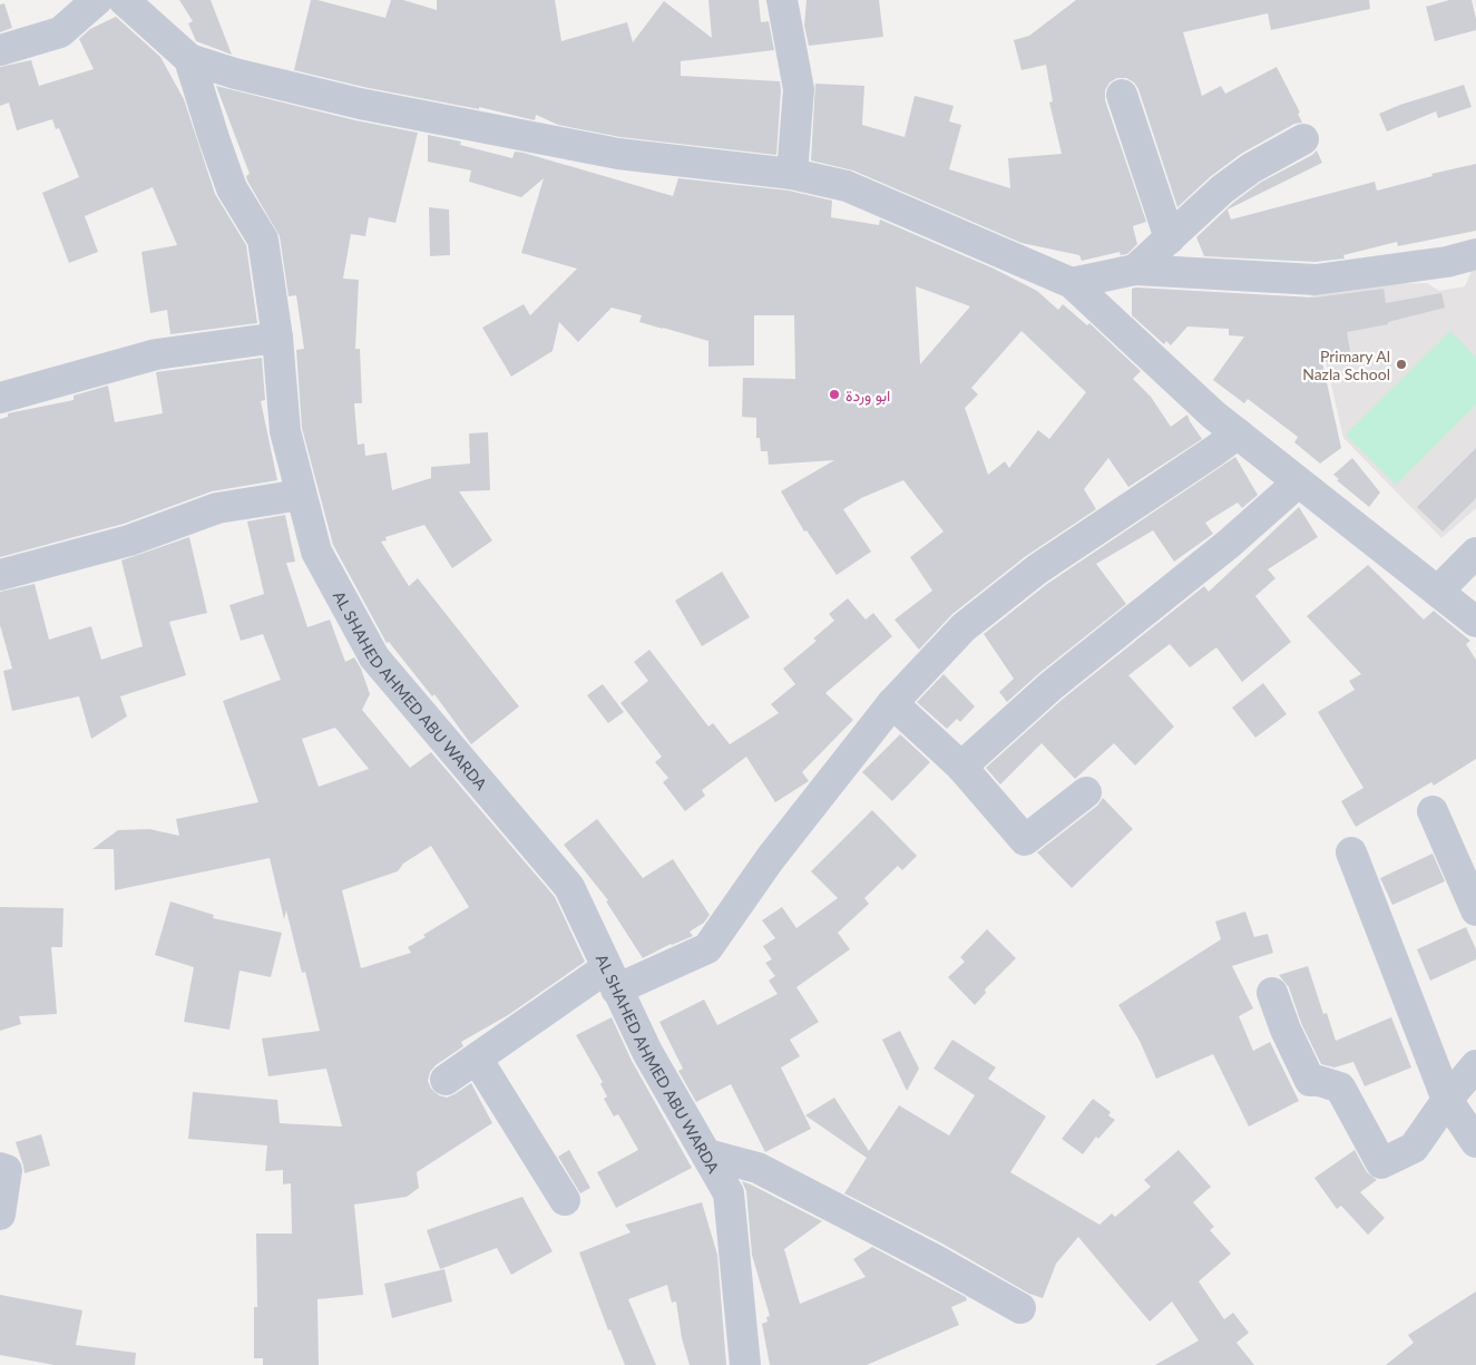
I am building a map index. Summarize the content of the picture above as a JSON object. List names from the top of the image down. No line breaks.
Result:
{"streets":{"street":["AL SHAHED AHMED ABU WARDA"]},"places":["Primary Al Nazla School","ابو وردة"]}
